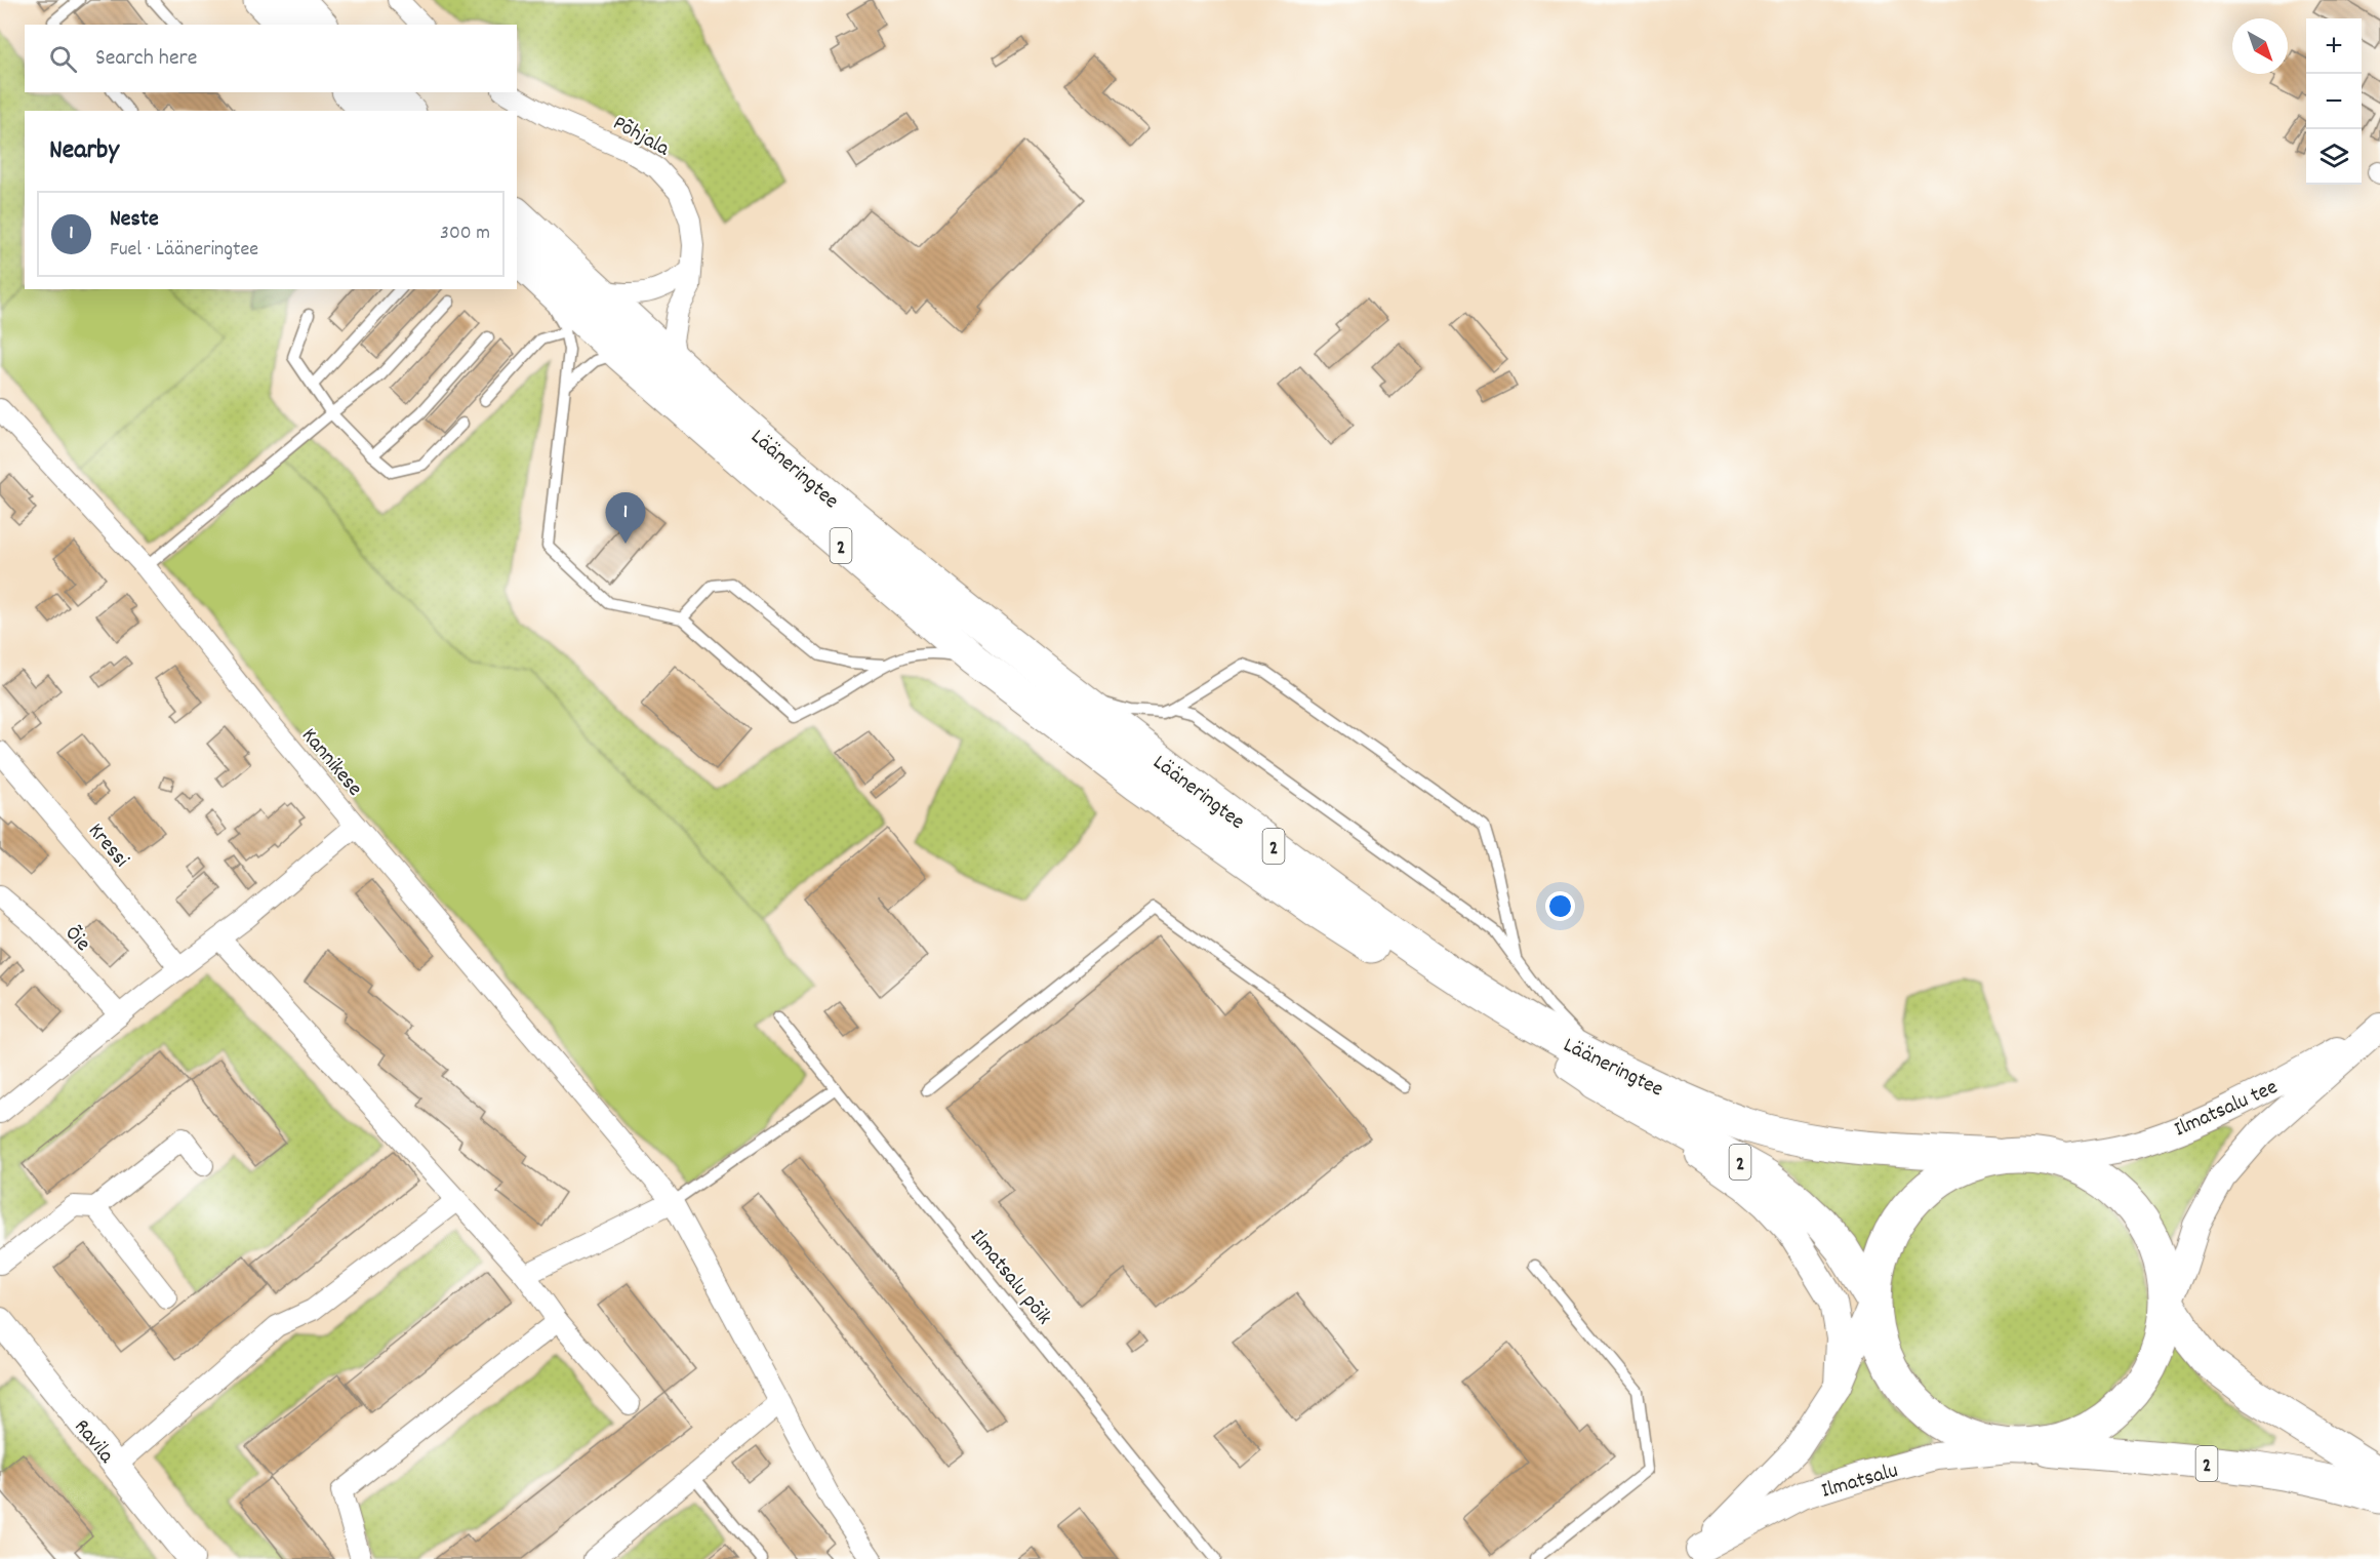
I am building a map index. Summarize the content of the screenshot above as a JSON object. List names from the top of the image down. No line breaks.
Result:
{"streets":{"highway":["Lääneringtee","2"],"street":["Põhjala","Kannikese","Kressi","Õie","Ilmatsalu tee","Ravila","Ilmatsalu"],"lane":["Ilmatsalu põik"]},"crossings":[["Põhjala","Lääneringtee"],["Lääneringtee","Ilmatsalu"],["2","Ilmatsalu"],["Kannikese","Kressi"],["Kannikese","Õie"]],"north":"bottom right","page":{"map_buttons":["+","−"],"search":"Search here","heading":"Nearby","list":[{"mark":"1","name":"Neste","note":"Fuel · Lääneringtee","value":"300 m"}],"pins":"1"}}
